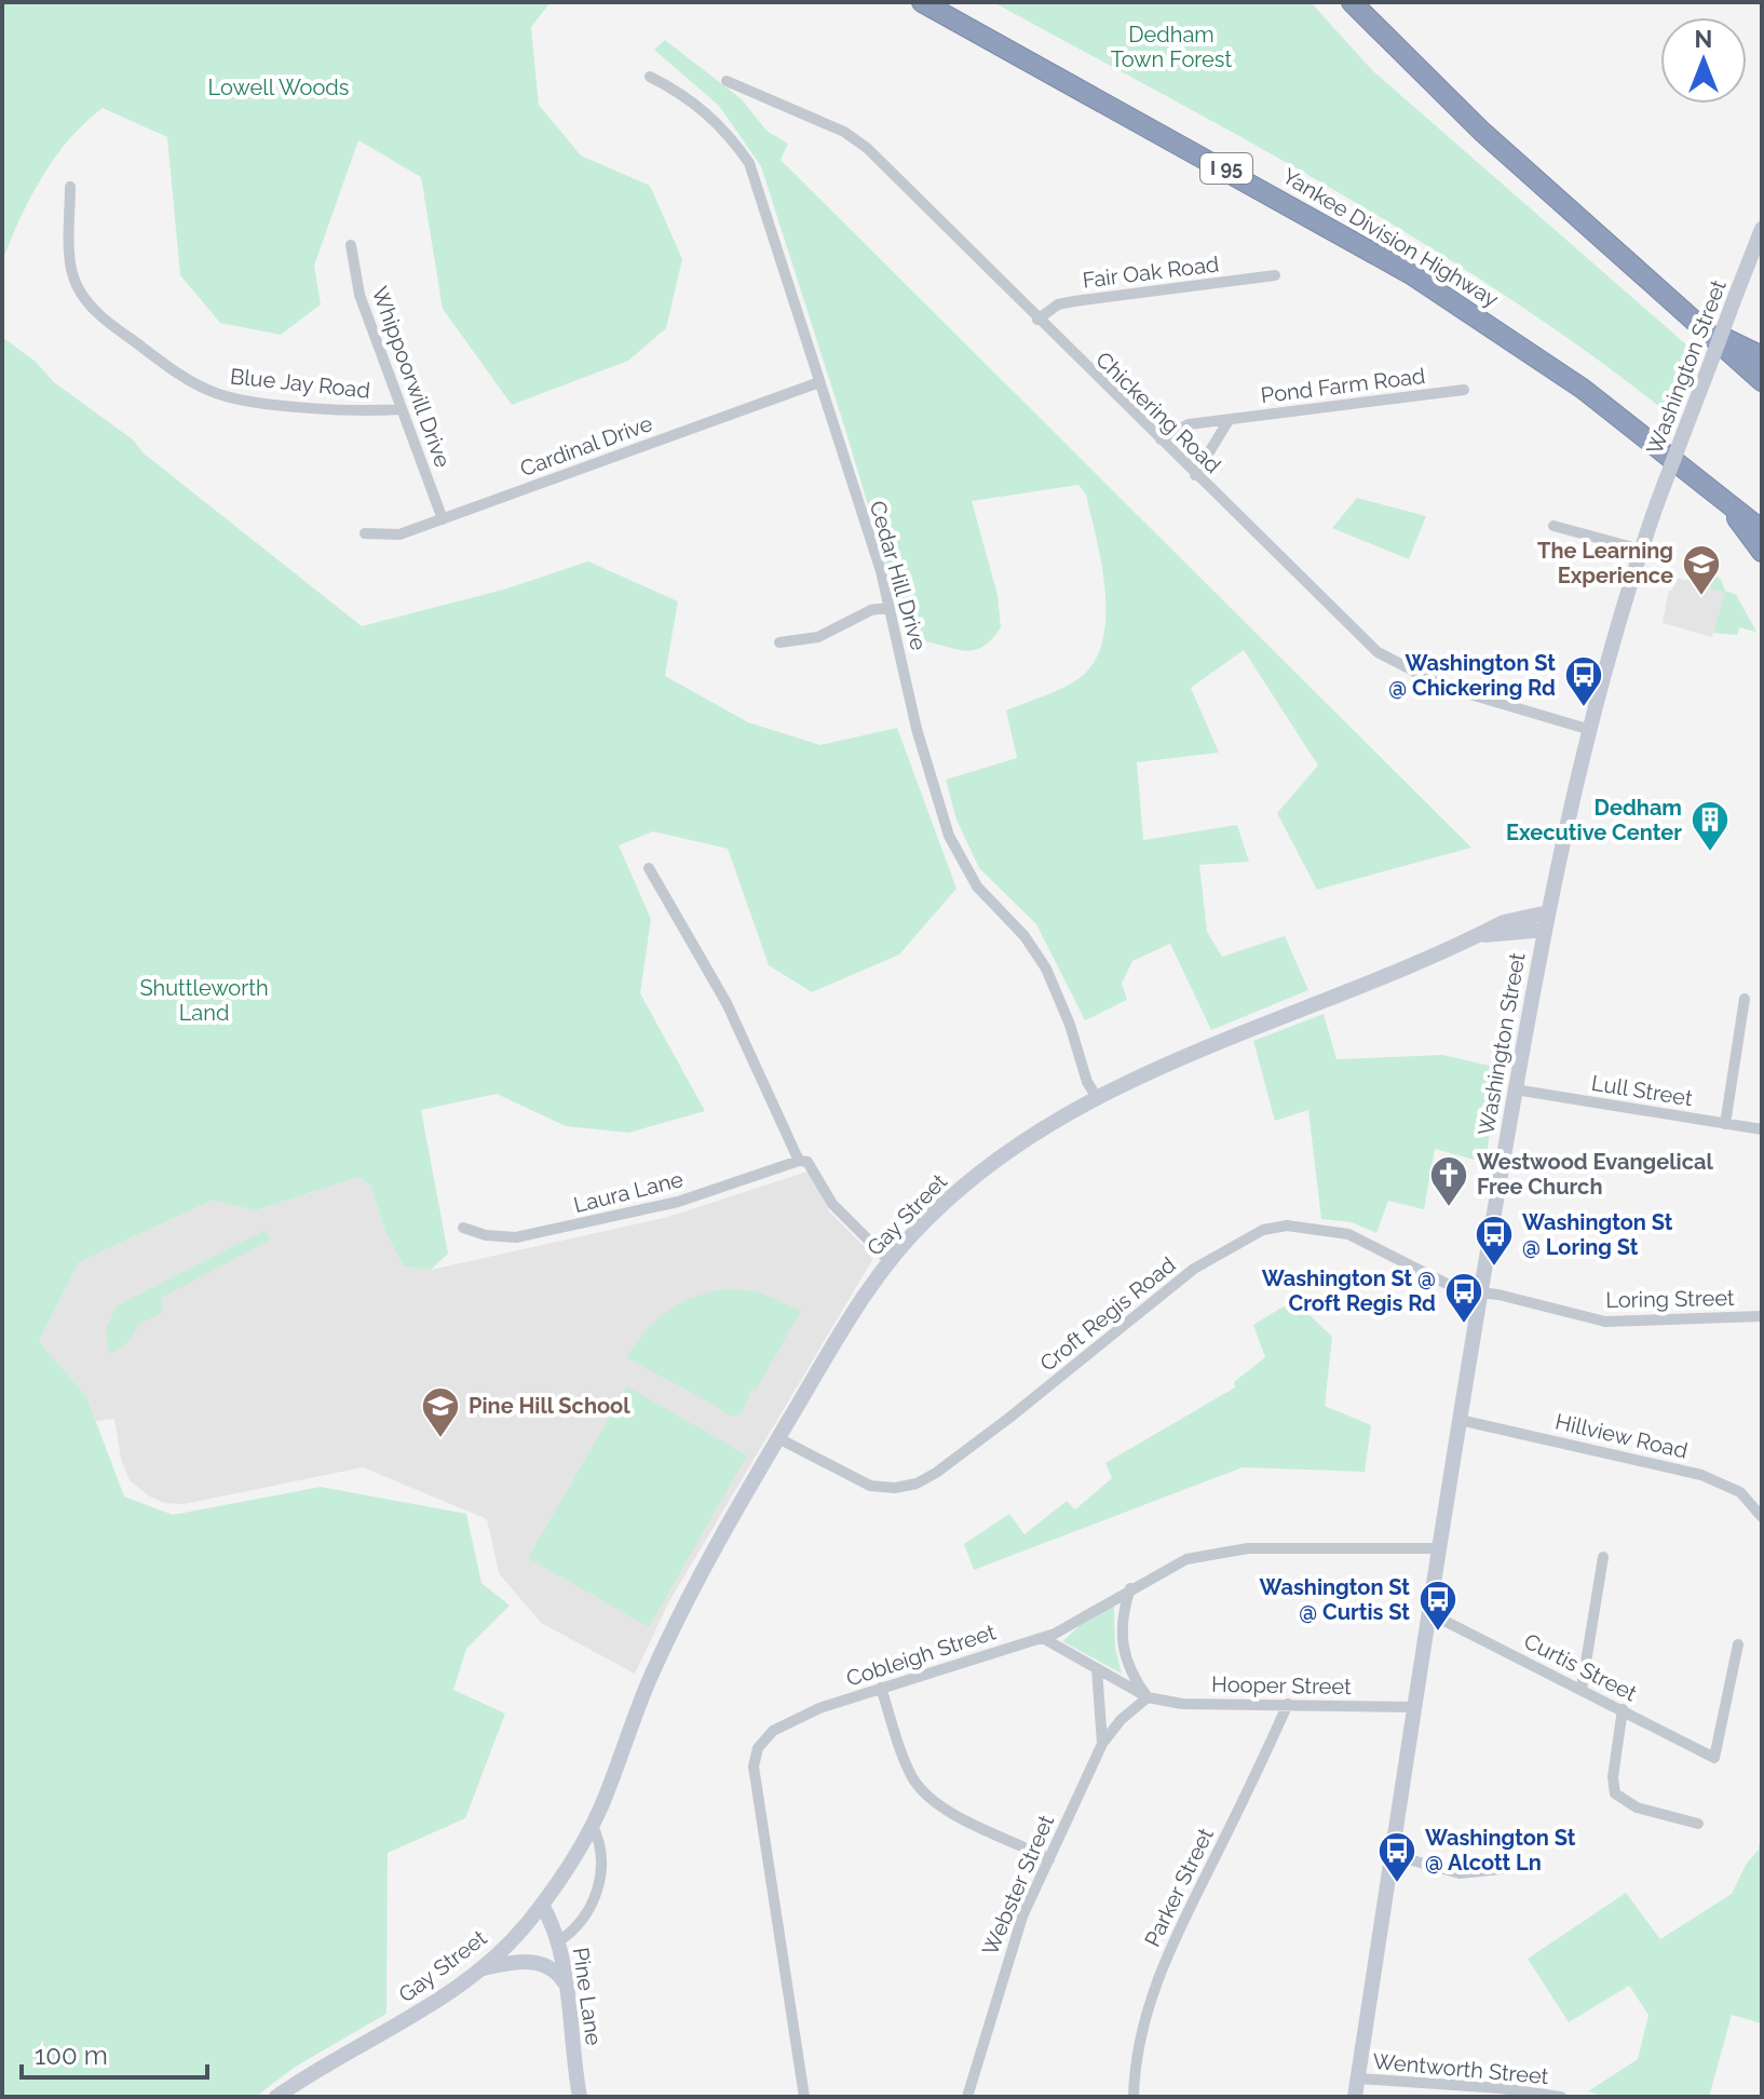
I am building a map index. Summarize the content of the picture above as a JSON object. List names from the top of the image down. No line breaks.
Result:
{"streets":{"highway":["I 95","Yankee Division Highway"],"street":["Fair Oak Road","Washington Street","Whippoorwill Drive","Blue Jay Road","Pond Farm Road","Chickering Road","Cardinal Drive","Cedar Hill Drive","Lull Street","Laura Lane","Gay Street","Loring Street","Croft Regis Road","Hillview Road","Cobleigh Street","Curtis Street","Hooper Street","Webster Street","Parker Street","Pine Lane","Wentworth Street"]},"crossings":[["Fair Oak Road","Chickering Road"],["Washington Street","Chickering Road"],["Washington Street","Lull Street"],["Washington Street","Gay Street"],["Washington Street","Loring Street"],["Washington Street","Croft Regis Road"],["Washington Street","Hillview Road"],["Washington Street","Cobleigh Street"],["Washington Street","Curtis Street"],["Washington Street","Hooper Street"],["Washington Street","Wentworth Street"],["Whippoorwill Drive","Blue Jay Road"],["Whippoorwill Drive","Cardinal Drive"],["Pond Farm Road","Chickering Road"],["Cardinal Drive","Cedar Hill Drive"],["Cedar Hill Drive","Gay Street"],["Gay Street","Croft Regis Road"],["Gay Street","Pine Lane"],["Loring Street","Croft Regis Road"],["Cobleigh Street","Hooper Street"],["Hooper Street","Webster Street"],["Hooper Street","Parker Street"]],"parks":["Dedham Town Forest","Lowell Woods","Shuttleworth Land"],"places":{"school or university":["The Learning Experience","Pine Hill School"],"bus stop":["Washington St @ Chickering Rd","Washington St @ Loring St","Washington St @ Croft Regis Rd","Washington St @ Curtis St","Washington St @ Alcott Ln"],"building":["Dedham Executive Center"],"church":["Westwood Evangelical Free Church"]},"scale_bar":"100 m","north":"top"}
